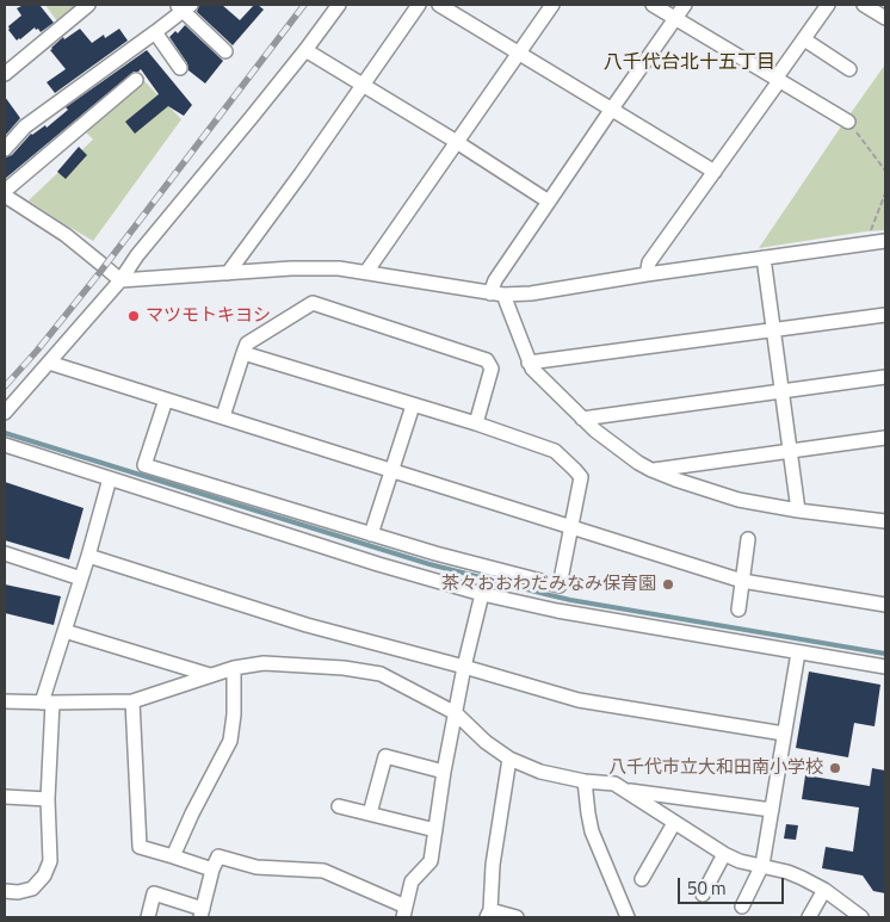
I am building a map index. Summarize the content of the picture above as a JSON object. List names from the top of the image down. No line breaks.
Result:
{"districts":["八千代台北十五丁目"],"places":["マツモトキヨシ","茶々おおわだみなみ保育園","八千代市立大和田南小学校"],"scale_bar":"50 m"}
